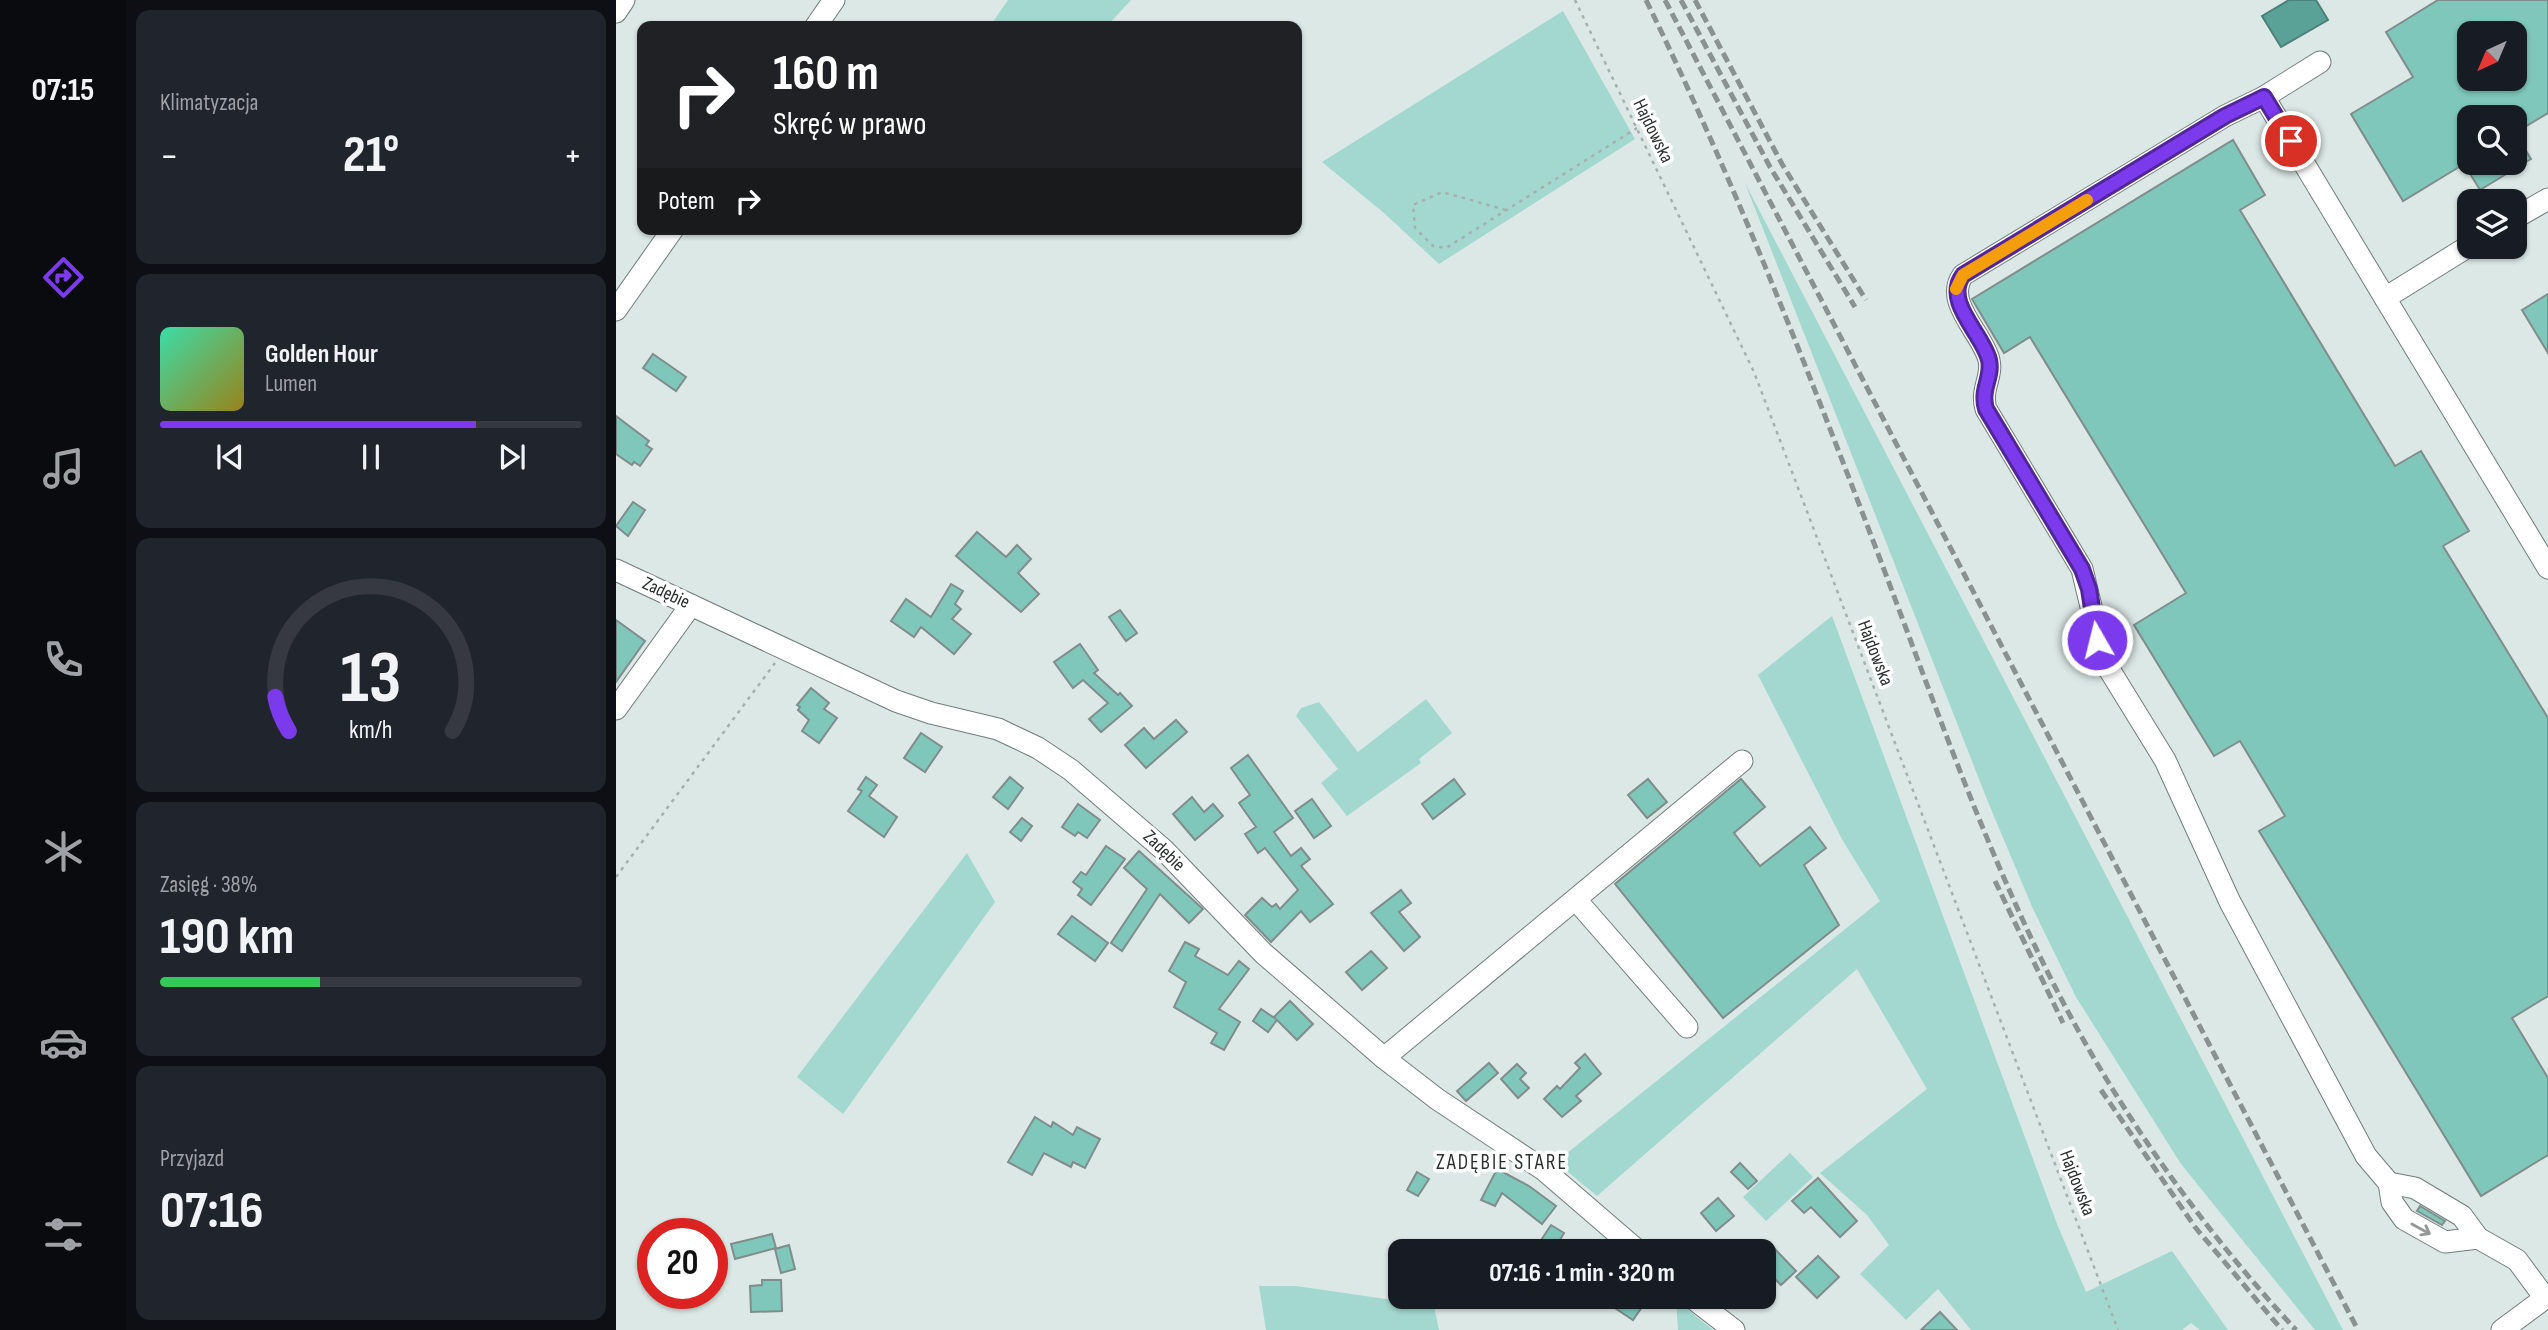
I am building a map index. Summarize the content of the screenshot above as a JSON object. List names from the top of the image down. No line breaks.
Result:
{"streets":{"street":["Zadębie"],"path":["Hajdowska"]},"districts":["ZADĘBIE STARE"],"north":"bottom left","page":{"tabs":"07:15","tile":["Klimatyzacja",["Zasięg · 38%","190 km"],["Przyjazd","07:16"]],"turn":["160 m","Skręć w prawo"],"heat":["−","21°","+"],"then":"Potem","song":["Golden Hour","Lumen"],"limit":"20","trip":"07:16 · 1 min · 320 m","gauge":["13","km/h"]}}
